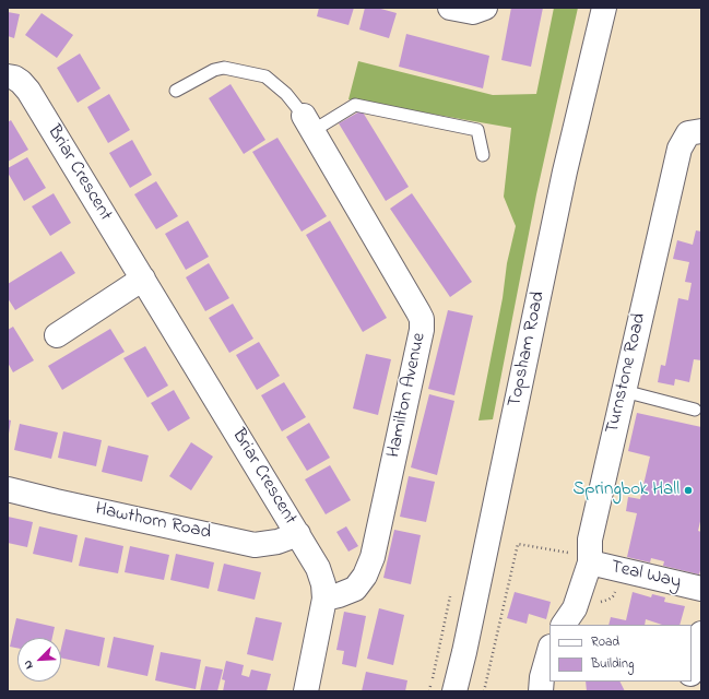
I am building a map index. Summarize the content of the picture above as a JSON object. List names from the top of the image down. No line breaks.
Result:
{"streets":{"street":["Briar Crescent","Topsham Road","Turnstone Road","Hamilton Avenue","Hawthorn Road","Teal Way"]},"crossings":[["Briar Crescent","Hamilton Avenue"],["Briar Crescent","Hawthorn Road"],["Turnstone Road","Teal Way"]],"places":["Springbok Hall"],"legend":["Road","Building"],"north":"bottom left"}
